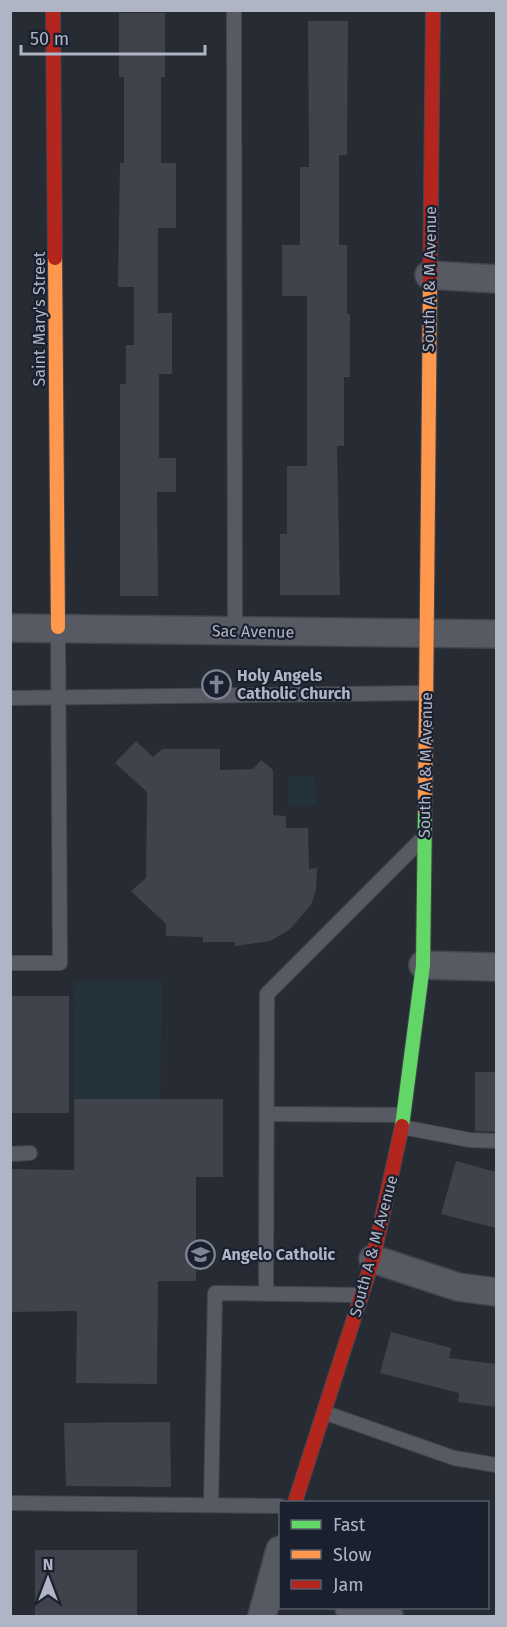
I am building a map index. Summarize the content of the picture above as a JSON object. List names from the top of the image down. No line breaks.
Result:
{"streets":{"street":["South A & M Avenue","Saint Mary's Street","Sac Avenue"]},"crossings":[["South A & M Avenue","Sac Avenue"],["Saint Mary's Street","Sac Avenue"]],"places":{"church":["Holy Angels Catholic Church"],"school or university":["Angelo Catholic"]},"legend":["Fast","Slow","Jam"],"scale_bar":"50 m","north":"top"}
